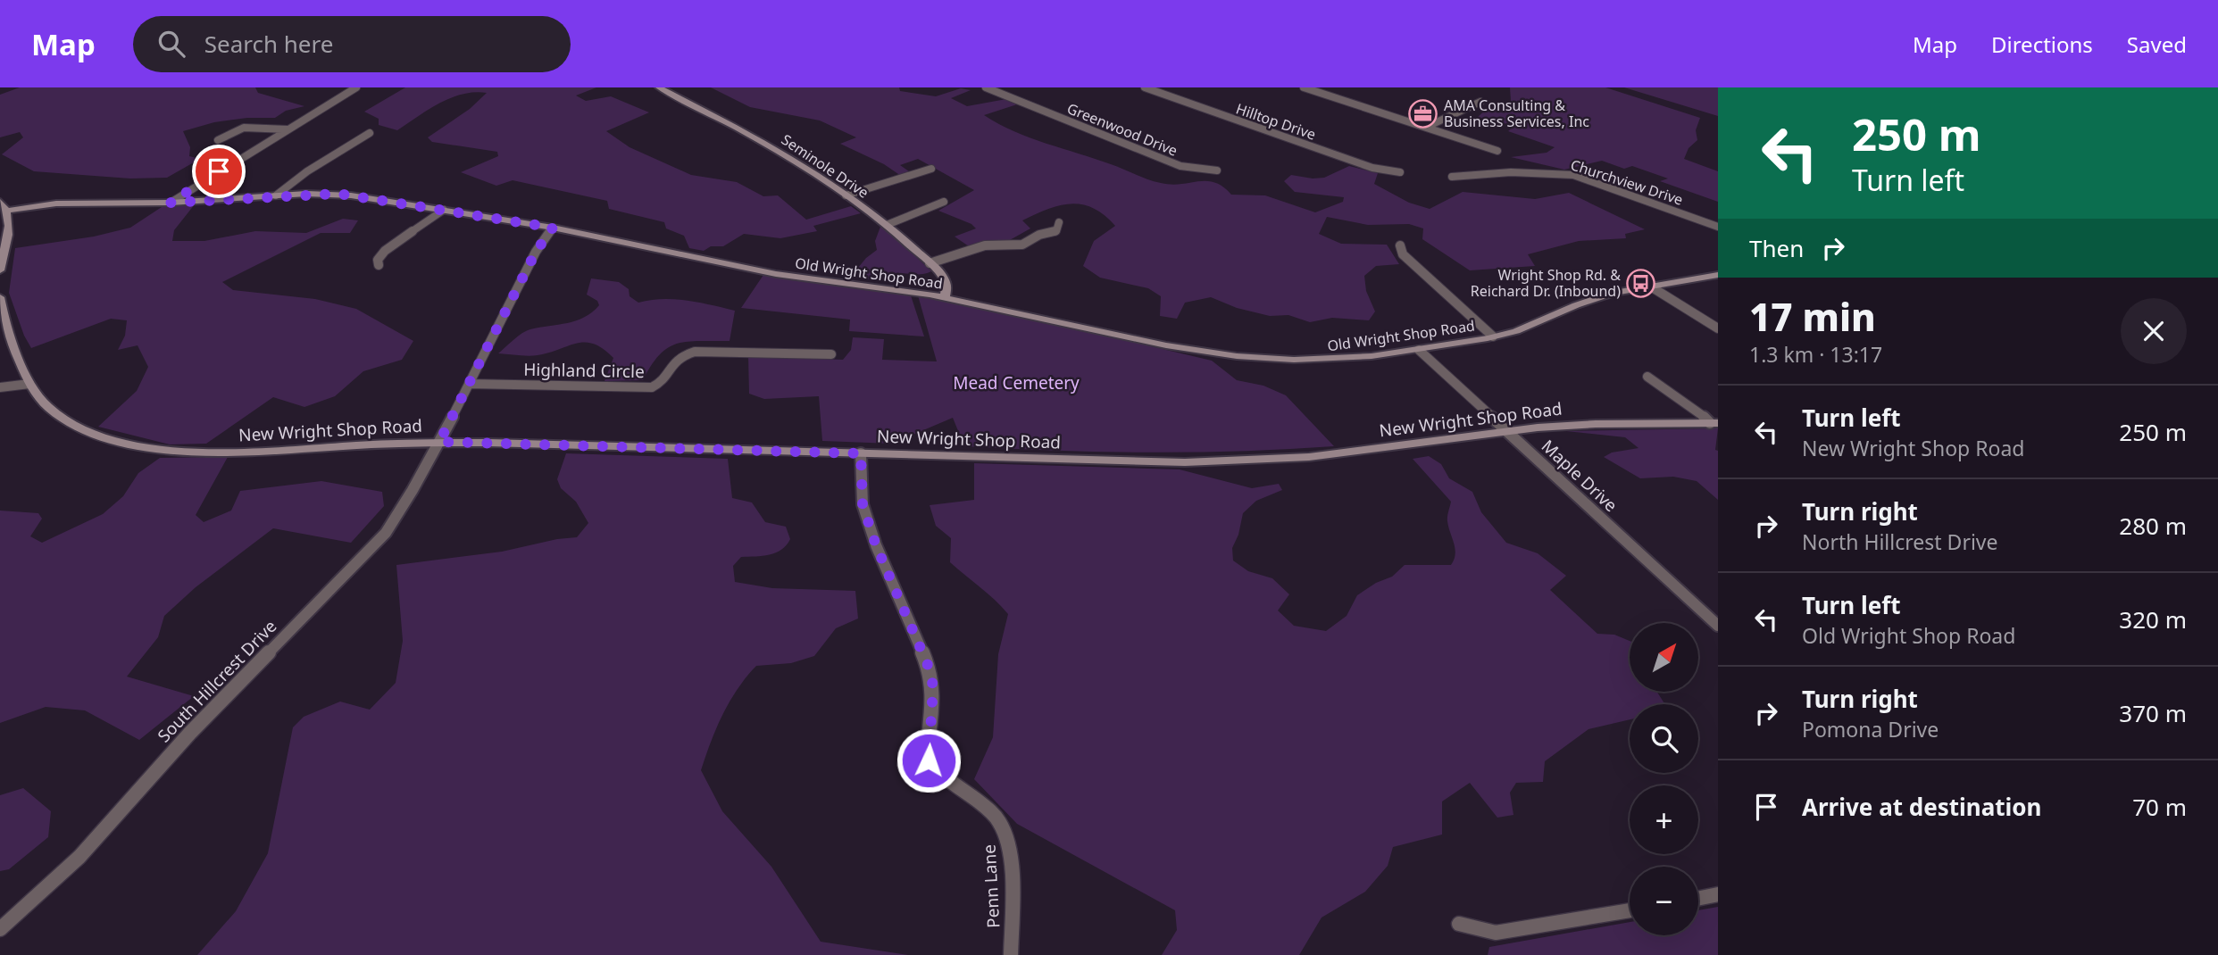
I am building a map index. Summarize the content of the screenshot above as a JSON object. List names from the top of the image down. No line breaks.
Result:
{"streets":{"street":["Hilltop Drive","Greenwood Drive","Seminole Drive","Churchview Drive","Old Wright Shop Road","Highland Circle","New Wright Shop Road","Maple Drive","South Hillcrest Drive","Penn Lane"]},"crossings":[["Seminole Drive","Old Wright Shop Road"],["Old Wright Shop Road","Maple Drive"],["Old Wright Shop Road","South Hillcrest Drive"],["Highland Circle","South Hillcrest Drive"],["New Wright Shop Road","Maple Drive"],["New Wright Shop Road","South Hillcrest Drive"],["New Wright Shop Road","Penn Lane"]],"parks":["Mead Cemetery"],"places":{"office":["AMA Consulting & Business Services, Inc"],"bus stop":["Wright Shop Rd. & Reichard Dr. (Inbound)"]},"north":"top right","page":{"header":"Map","search":"Search here","nav":["Map","Directions","Saved"],"turn":["250 m","Turn left"],"then":"Then","heading":["17 min","1.3 km · 13:17"],"list":[{"name":"Turn left","note":"New Wright Shop Road","value":"250 m"},{"name":"Turn right","note":"North Hillcrest Drive","value":"280 m"},{"name":"Turn left","note":"Old Wright Shop Road","value":"320 m"},{"name":"Turn right","note":"Pomona Drive","value":"370 m"},{"name":"Arrive at destination","value":"70 m"}],"map_buttons":["+","−"]}}
